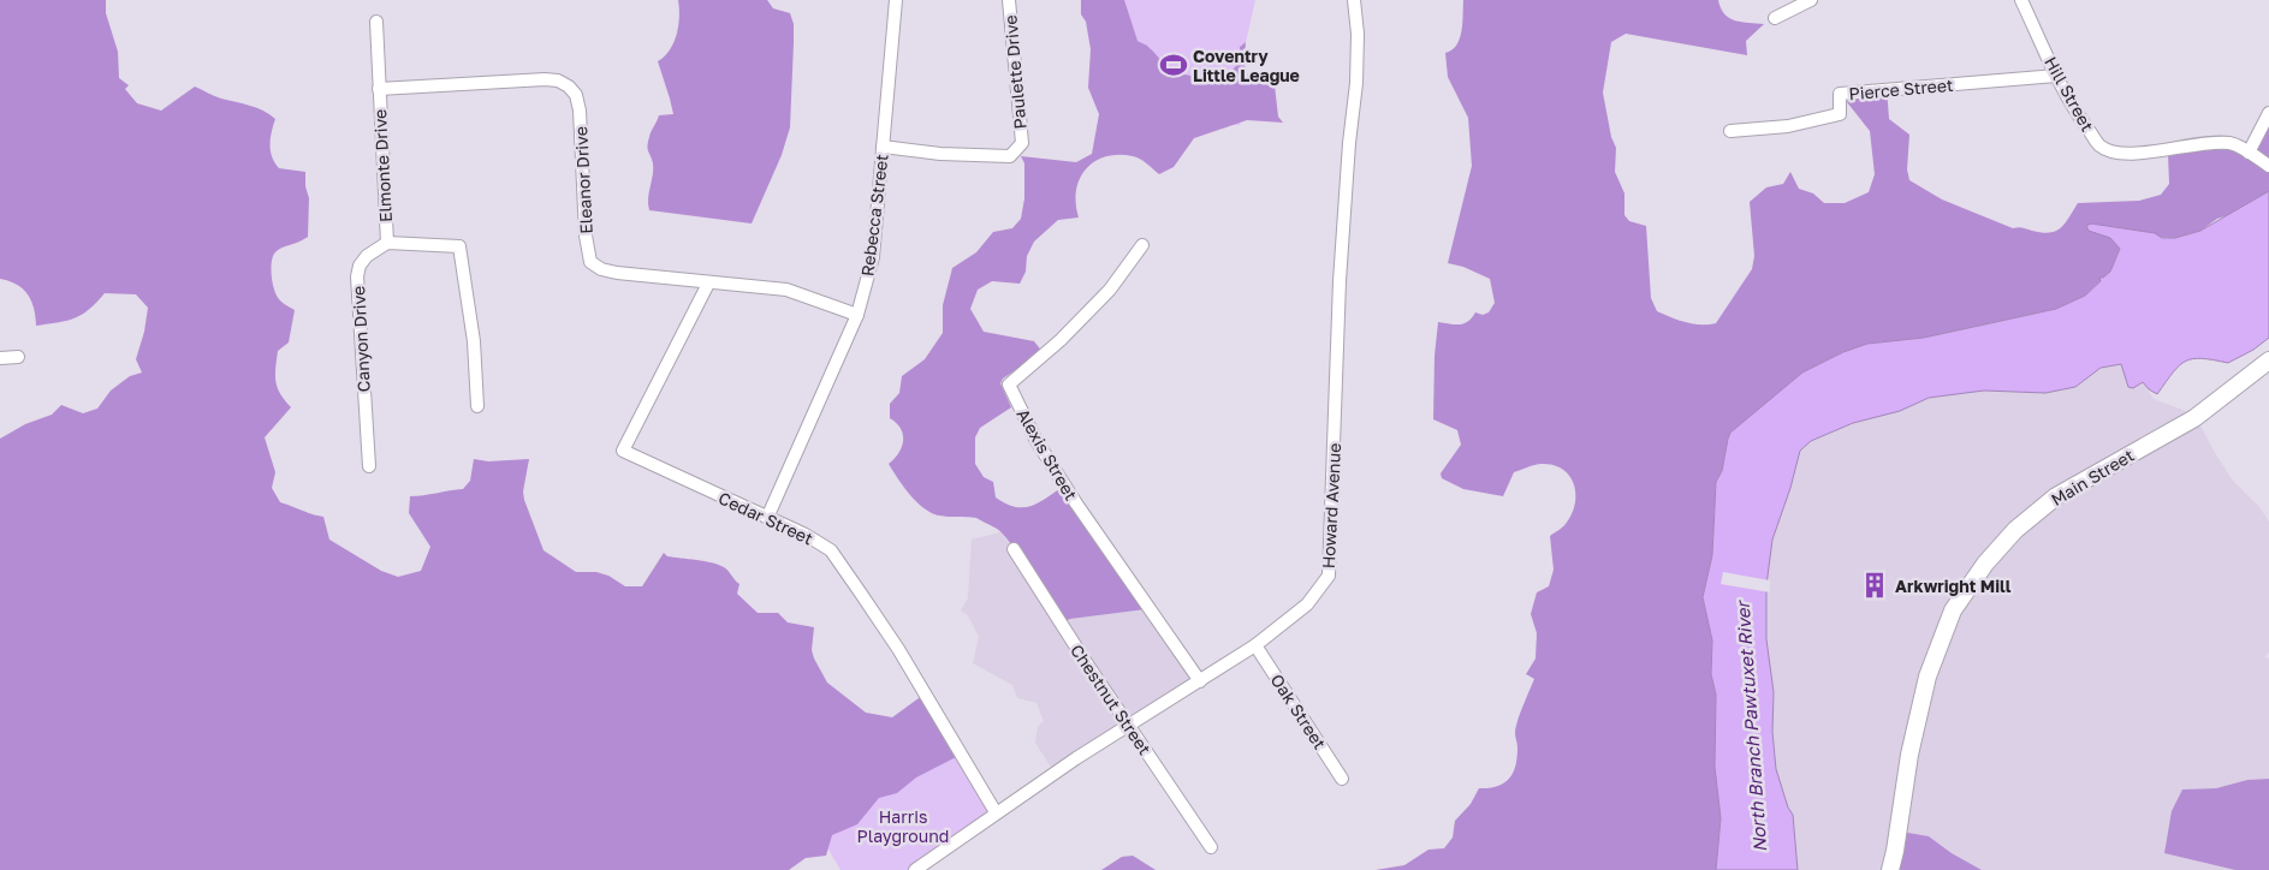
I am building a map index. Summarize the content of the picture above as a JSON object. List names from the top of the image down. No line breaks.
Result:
{"streets":{"main road":["Main Street"],"street":["Paulette Drive","Pierce Street","Hill Street","Elmonte Drive","Eleanor Drive","Rebecca Street","Canyon Drive","Alexis Street","Howard Avenue","Cedar Street","Chestnut Street","Oak Street"]},"crossings":[["Paulette Drive","Rebecca Street"],["Pierce Street","Hill Street"],["Elmonte Drive","Eleanor Drive"],["Elmonte Drive","Canyon Drive"],["Eleanor Drive","Rebecca Street"],["Eleanor Drive","Cedar Street"],["Rebecca Street","Cedar Street"],["Alexis Street","Howard Avenue"],["Howard Avenue","Cedar Street"],["Howard Avenue","Chestnut Street"],["Howard Avenue","Oak Street"]],"water":["North Branch Pawtuxet River"],"parks":["Harris Playground"],"places":{"sports":["Coventry Little League"],"building":["Arkwright Mill"]}}
